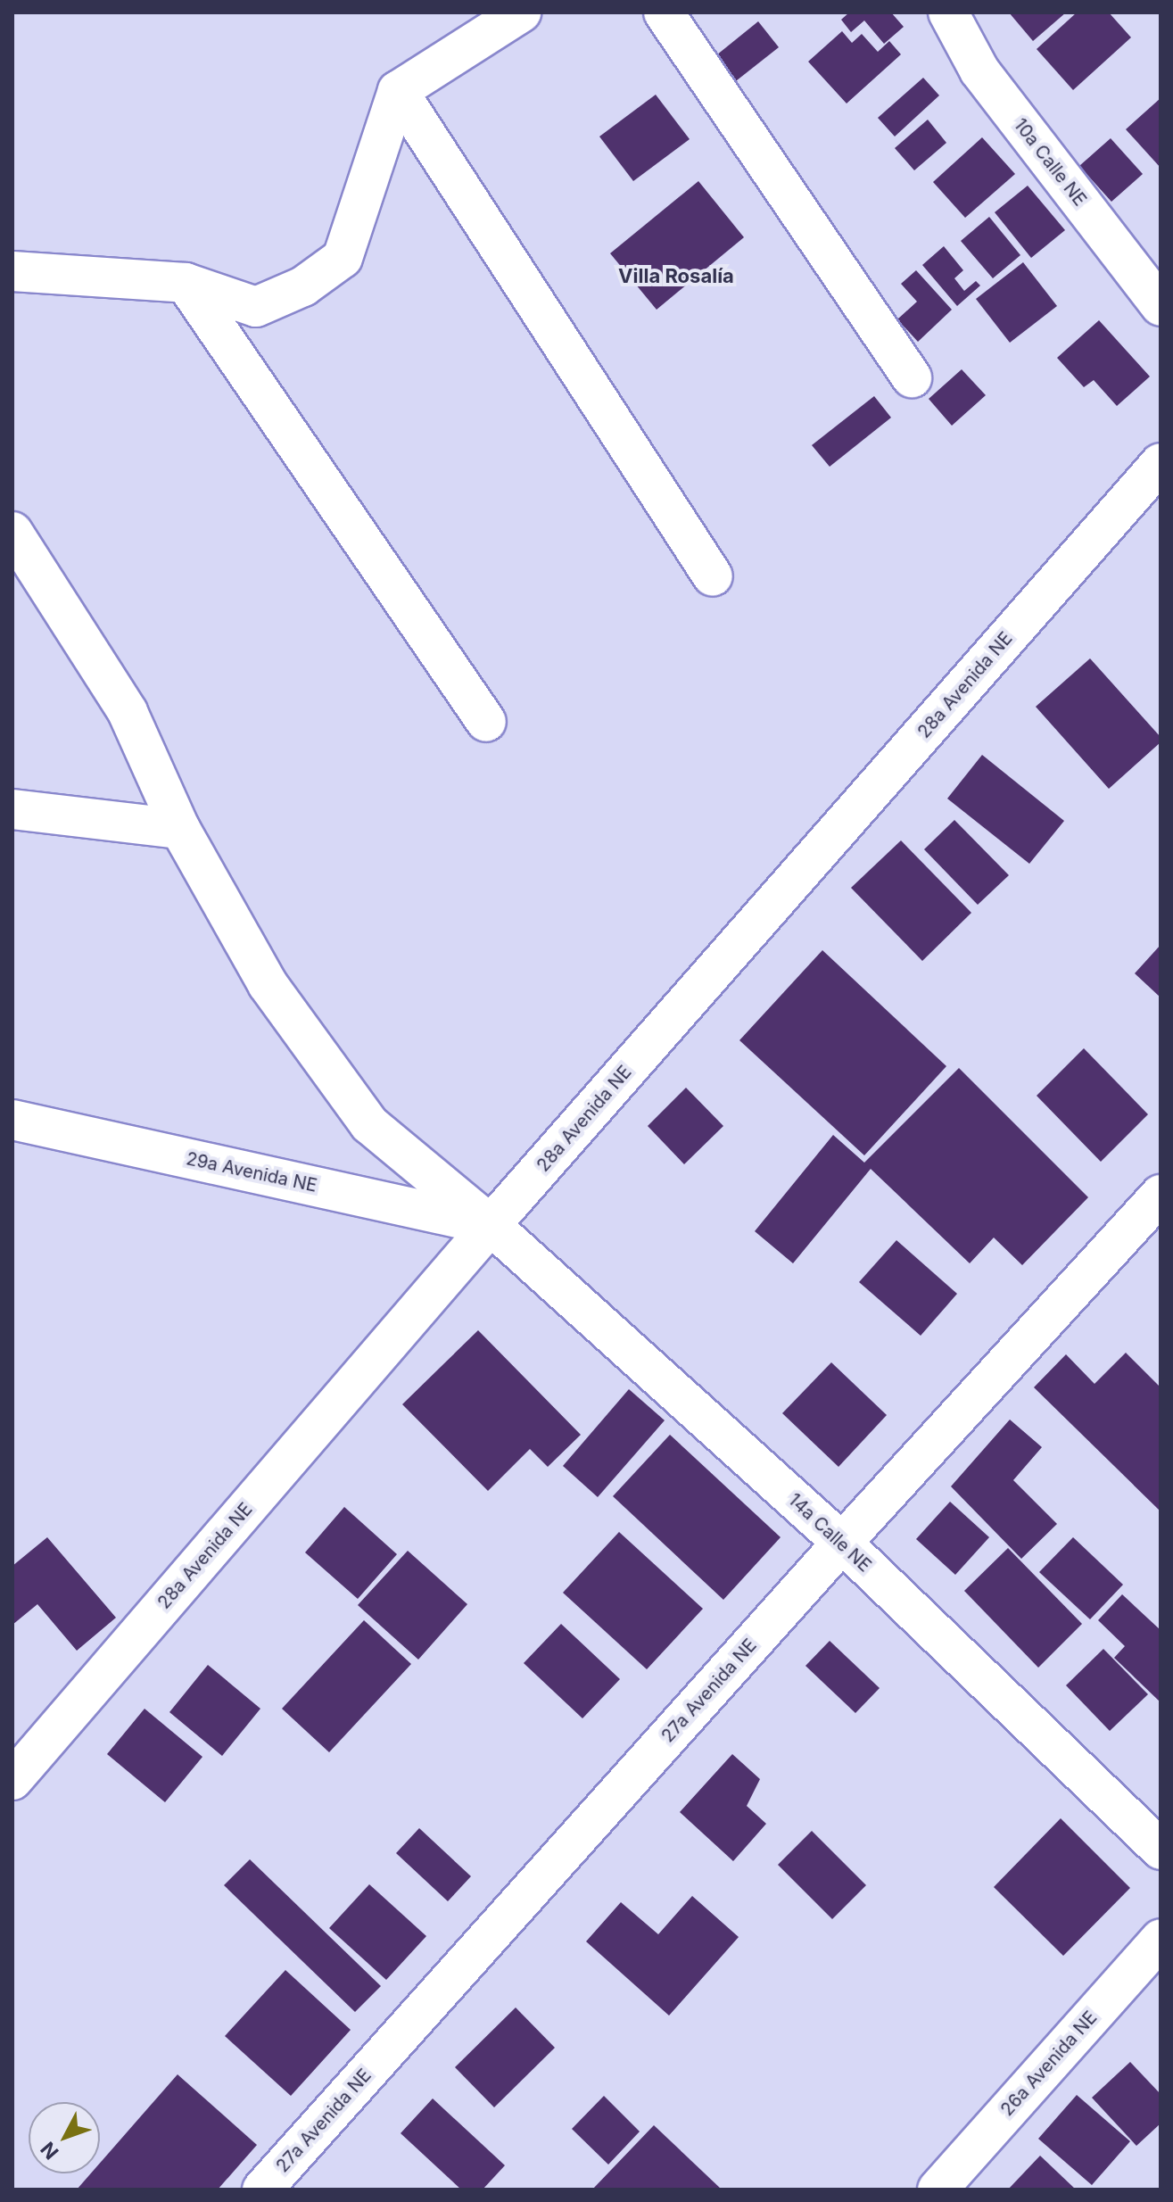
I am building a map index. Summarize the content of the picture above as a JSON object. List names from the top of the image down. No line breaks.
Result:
{"streets":{"street":["10a Calle NE","28a Avenida NE","29a Avenida NE","14a Calle NE","27a Avenida NE","26a Avenida NE"]},"crossings":[["28a Avenida NE","29a Avenida NE"],["28a Avenida NE","14a Calle NE"],["29a Avenida NE","14a Calle NE"],["14a Calle NE","27a Avenida NE"]],"districts":["Villa Rosalía"],"north":"bottom left"}
